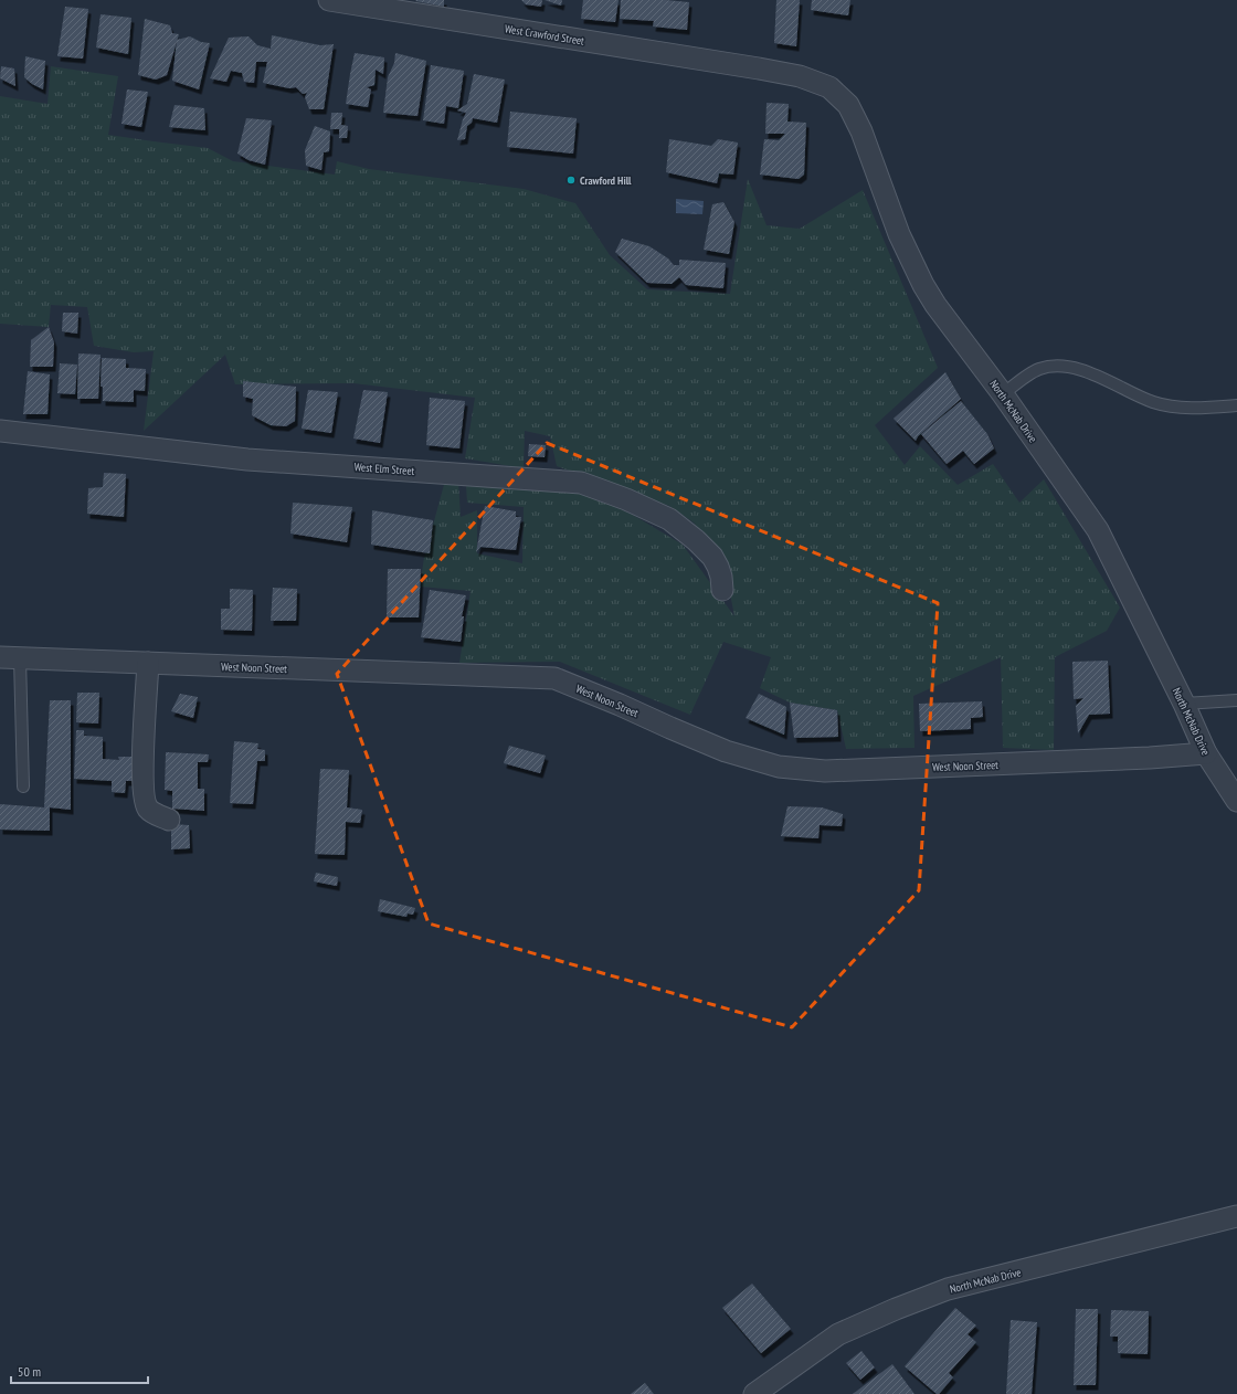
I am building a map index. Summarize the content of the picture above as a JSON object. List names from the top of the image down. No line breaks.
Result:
{"streets":{"street":["West Crawford Street","North McNab Drive","West Elm Street","West Noon Street"]},"crossings":[["West Crawford Street","North McNab Drive"],["North McNab Drive","West Noon Street"]],"places":["Crawford Hill"],"scale_bar":"50 m"}
